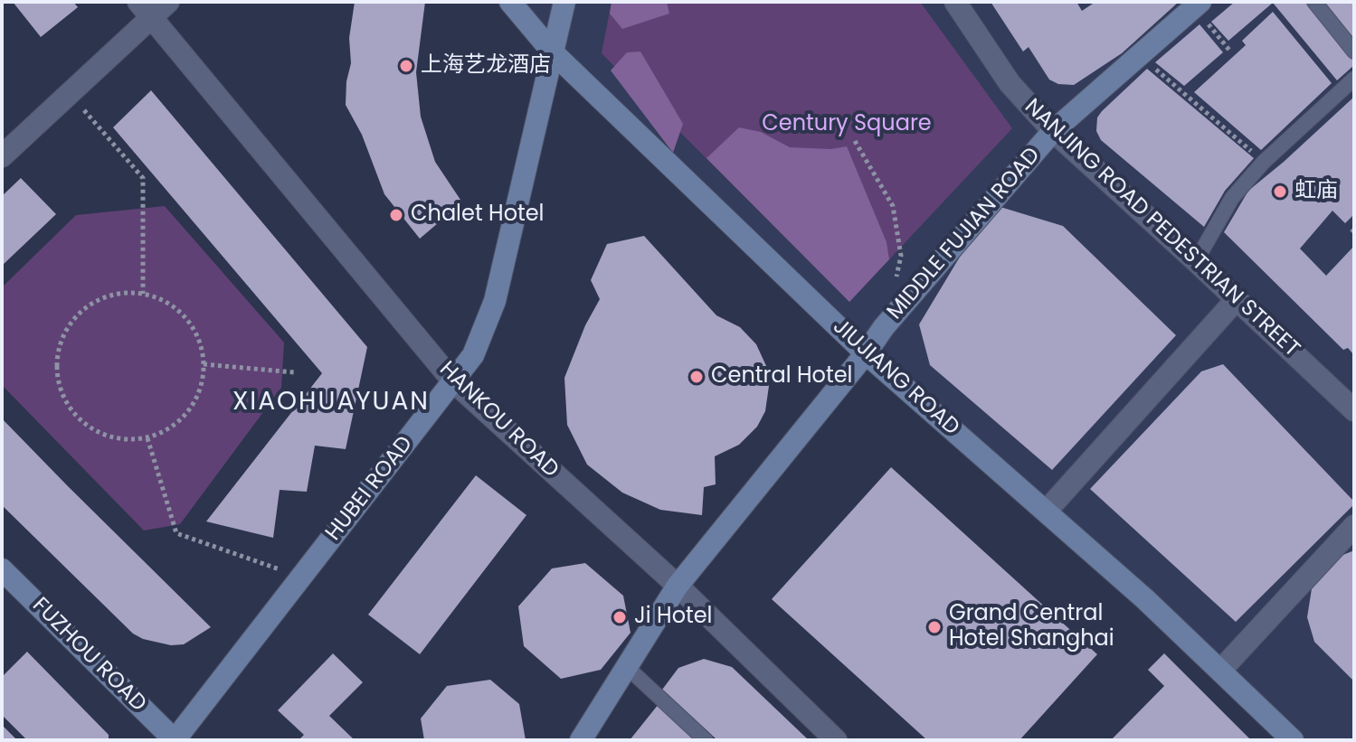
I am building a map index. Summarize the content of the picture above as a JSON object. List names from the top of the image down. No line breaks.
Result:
{"streets":{"street":["NANJING ROAD PEDESTRIAN STREET","MIDDLE FUJIAN ROAD","JIUJIANG ROAD","HANKOU ROAD","HUBEI ROAD","FUZHOU ROAD"]},"crossings":[["NANJING ROAD PEDESTRIAN STREET","MIDDLE FUJIAN ROAD"],["MIDDLE FUJIAN ROAD","JIUJIANG ROAD"],["MIDDLE FUJIAN ROAD","HANKOU ROAD"],["JIUJIANG ROAD","HUBEI ROAD"],["HANKOU ROAD","HUBEI ROAD"],["HUBEI ROAD","FUZHOU ROAD"]],"districts":["XIAOHUAYUAN"],"parks":["Century Square"],"places":["上海艺龙酒店","虹庙","Chalet Hotel","Central Hotel","Ji Hotel","Grand Central Hotel Shanghai"]}
